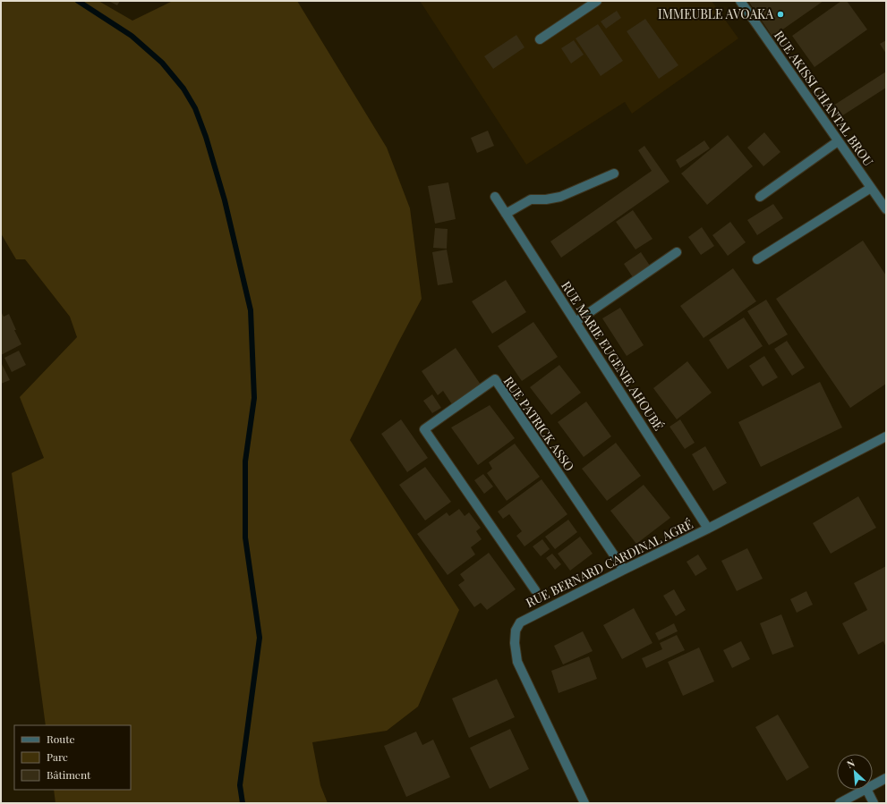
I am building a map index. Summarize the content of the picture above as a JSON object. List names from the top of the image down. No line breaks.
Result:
{"streets":{"street":["RUE AKISSI CHANTAL BROU","RUE MARIE EUGENIE AHOUBÉ","RUE PATRICK ASSO","RUE BERNARD CARDINAL AGRÉ"]},"crossings":[["RUE MARIE EUGENIE AHOUBÉ","RUE BERNARD CARDINAL AGRÉ"],["RUE PATRICK ASSO","RUE BERNARD CARDINAL AGRÉ"]],"places":["IMMEUBLE AVOAKA"],"legend":["Route","Parc","Bâtiment"],"north":"top left"}
